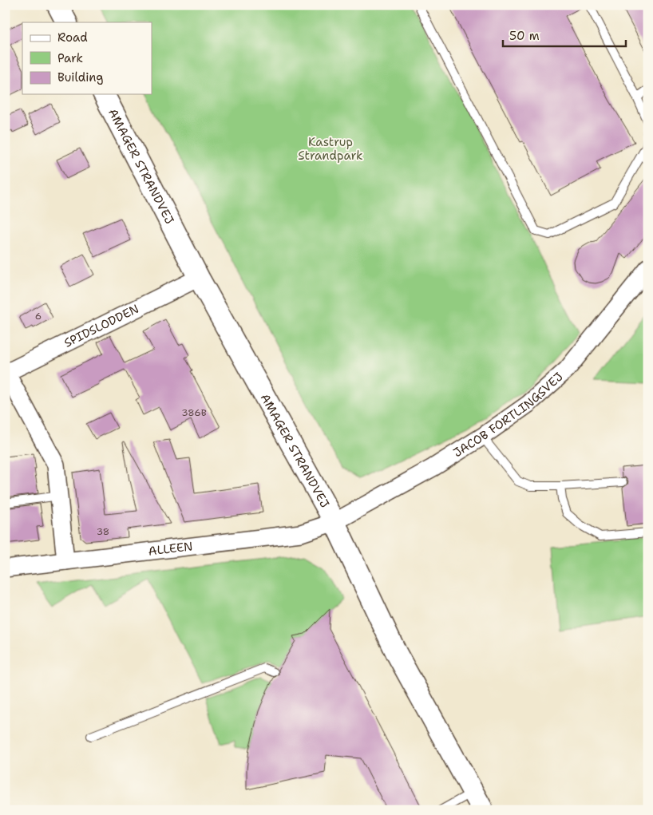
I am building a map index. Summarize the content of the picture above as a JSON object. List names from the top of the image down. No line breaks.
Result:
{"streets":{"street":["AMAGER STRANDVEJ","SPIDSLODDEN","JACOB FORTLINGSVEJ","ALLEEN"]},"crossings":[["AMAGER STRANDVEJ","SPIDSLODDEN"],["AMAGER STRANDVEJ","JACOB FORTLINGSVEJ"],["AMAGER STRANDVEJ","ALLEEN"],["JACOB FORTLINGSVEJ","ALLEEN"]],"parks":["Kastrup Strandpark"],"house_numbers":["6","386B","38"],"legend":["Road","Park","Building"],"scale_bar":"50 m"}
